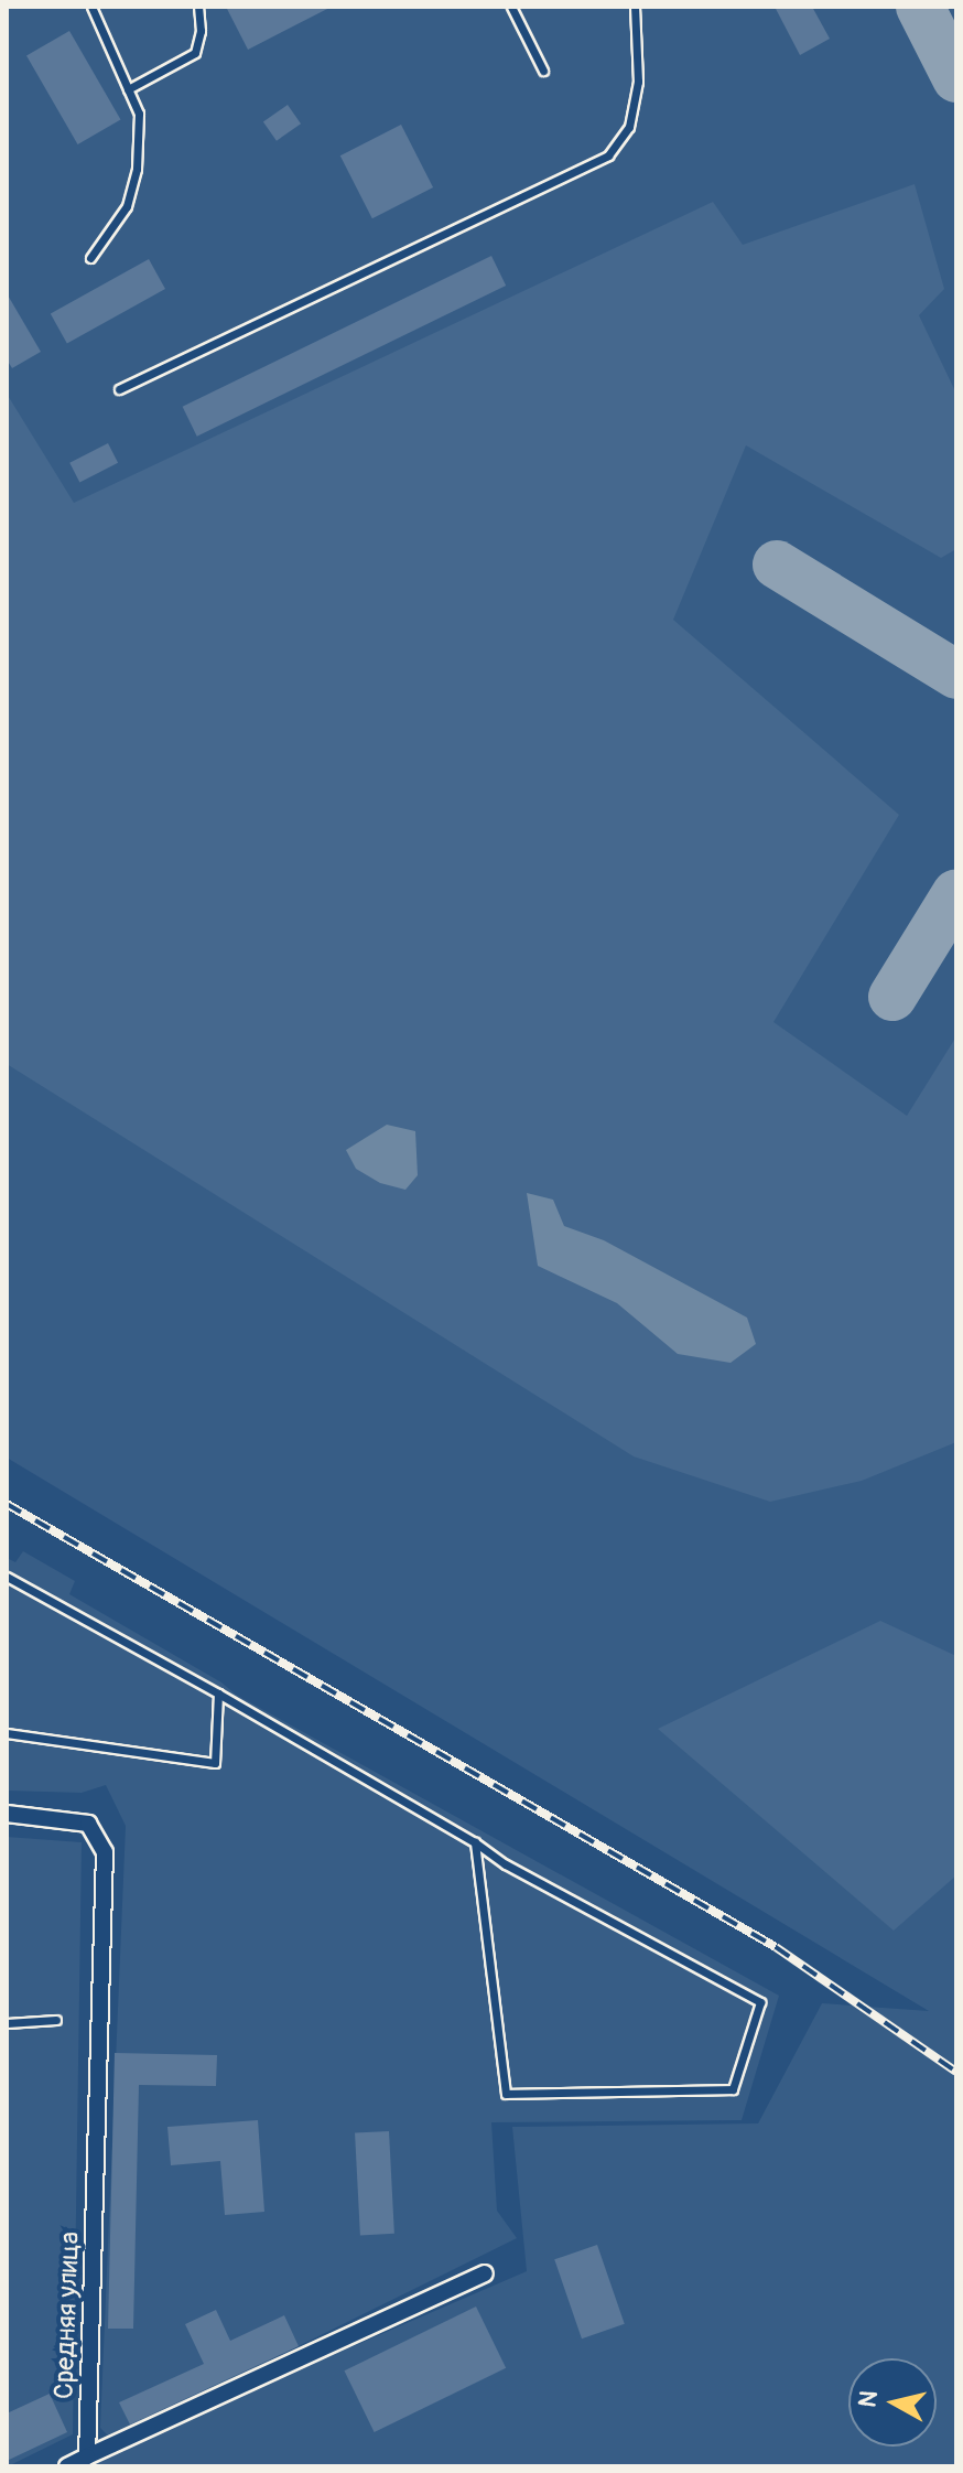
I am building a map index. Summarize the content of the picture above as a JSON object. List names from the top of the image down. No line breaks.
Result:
{"streets":{"street":["Средняя улица"]},"north":"left"}
